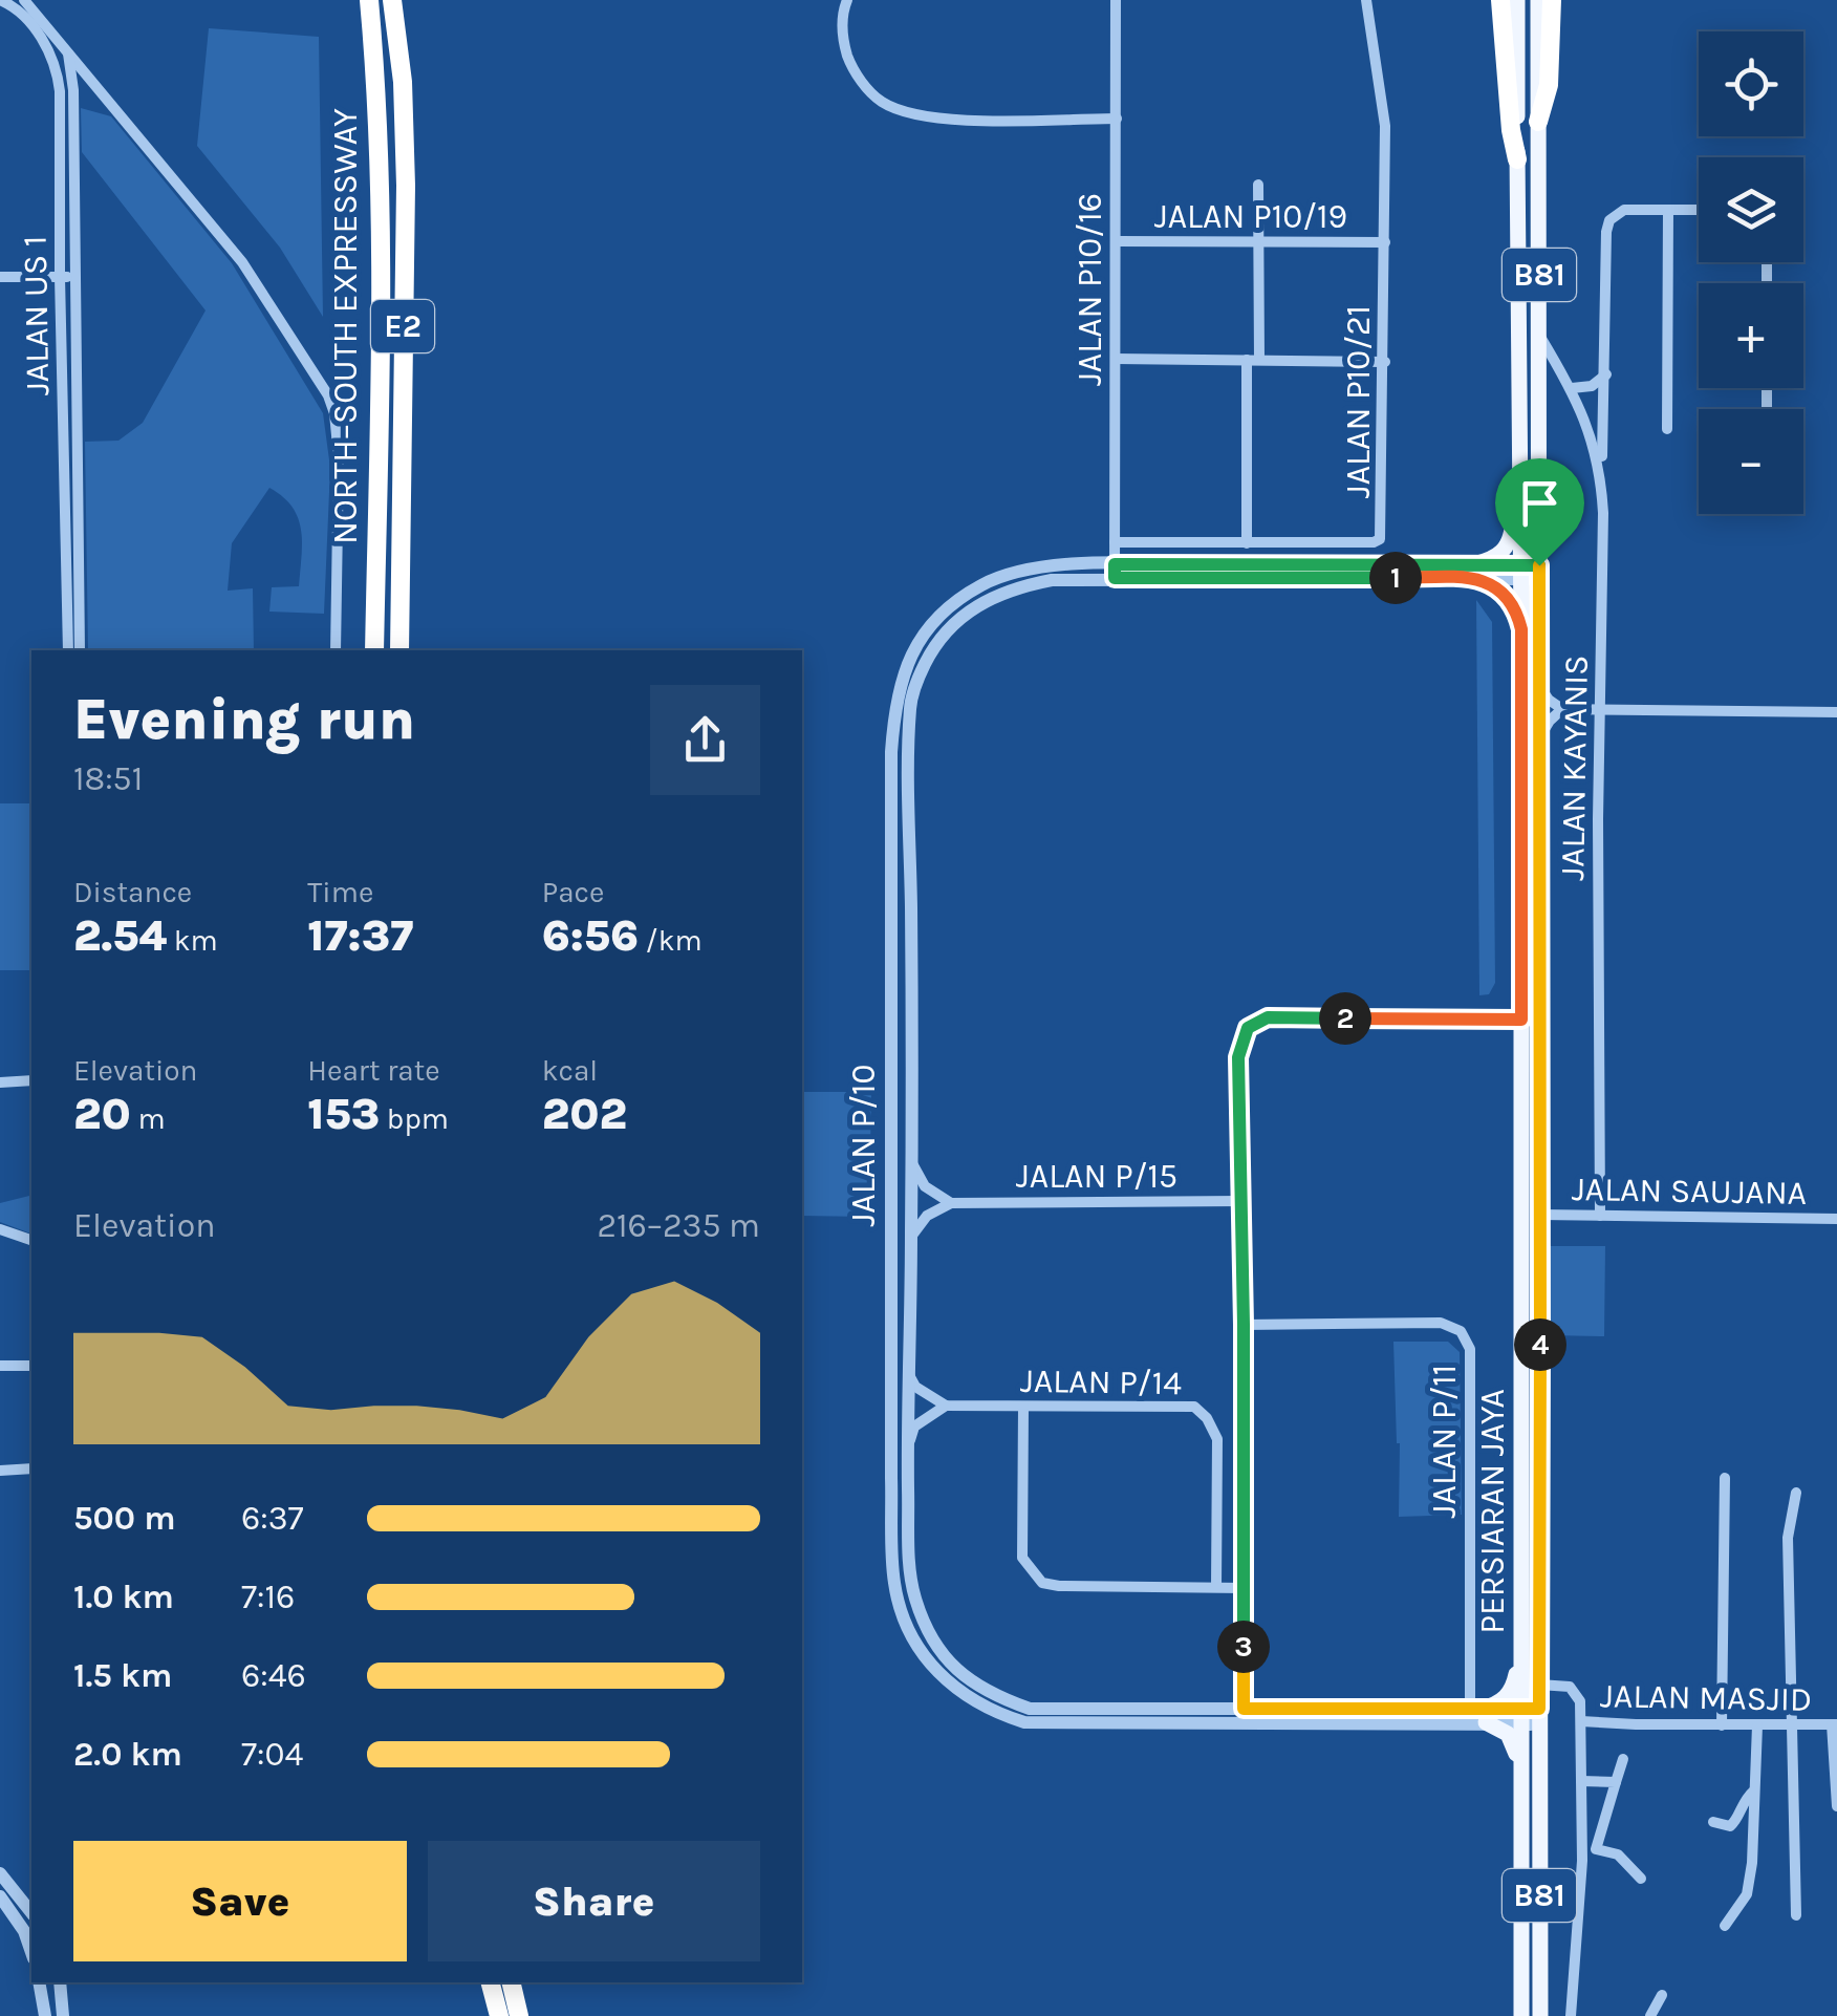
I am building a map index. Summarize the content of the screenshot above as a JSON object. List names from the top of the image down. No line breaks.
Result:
{"streets":{"highway":["NORTH–SOUTH EXPRESSWAY","E2"],"main road":["B81","PERSIARAN JAYA"],"street":["JALAN P10/19","JALAN P10/16","JALAN US 1","JALAN P10/21","JALAN KAYANIS","JALAN P/10","JALAN P/15","JALAN SAUJANA","JALAN P/14","JALAN P/11","JALAN MASJID"]},"crossings":[["JALAN P10/19","JALAN P10/16"],["JALAN P10/19","JALAN P10/21"],["JALAN P10/16","JALAN P10/21"],["JALAN P10/16","JALAN P/10"],["JALAN KAYANIS","JALAN SAUJANA"],["JALAN KAYANIS","PERSIARAN JAYA"],["JALAN P/10","JALAN P/11"],["JALAN P/10","PERSIARAN JAYA"],["JALAN SAUJANA","PERSIARAN JAYA"],["PERSIARAN JAYA","JALAN MASJID"]],"page":{"map_buttons":["+","−"],"pins":["1","2","4","3"],"heading":["Evening run","18:51"],"stats":[["Distance","2.54 km"],["Time","17:37"],["Pace","6:56 /km"],["Elevation","20 m"],["Heart rate","153 bpm"],["kcal","202"]],"chart":["Elevation","216–235 m"],"list":[{"name":"500 m","note":"6:37"},{"name":"1.0 km","note":"7:16"},{"name":"1.5 km","note":"6:46"},{"name":"2.0 km","note":"7:04"}],"buttons":["Save","Share"]}}
